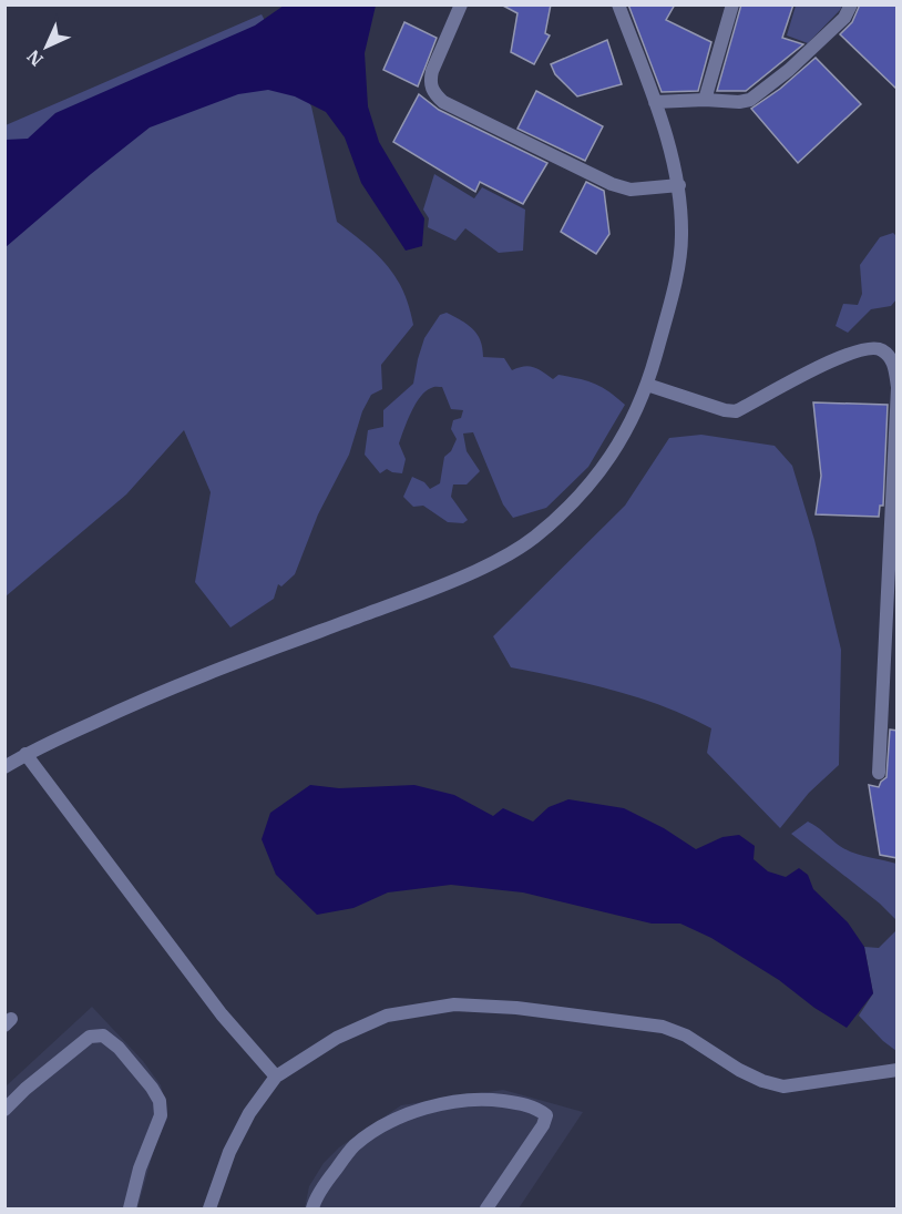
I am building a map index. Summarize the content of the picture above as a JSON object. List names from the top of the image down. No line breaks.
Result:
{"north":"bottom left"}
